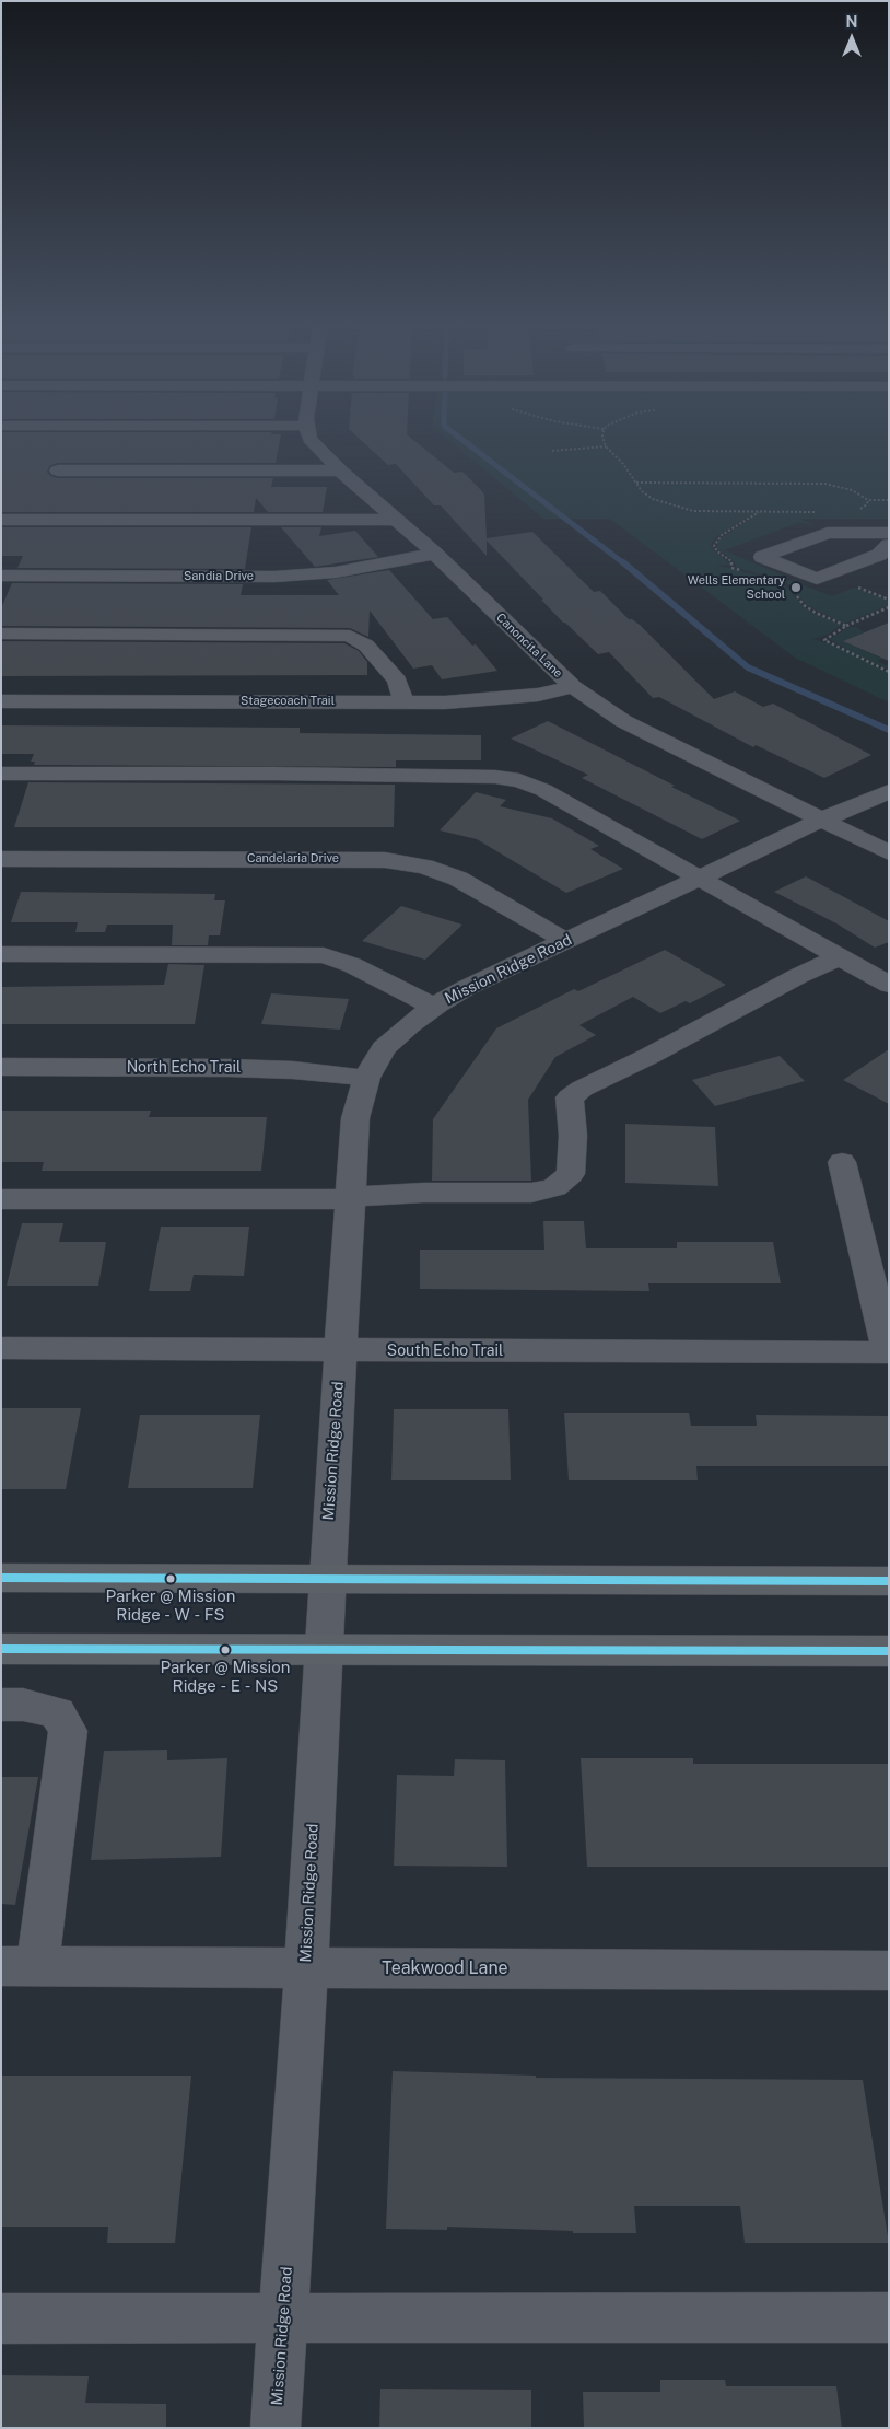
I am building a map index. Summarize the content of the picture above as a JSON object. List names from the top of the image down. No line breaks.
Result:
{"streets":{"street":["Sandia Drive","Canoncita Lane","Stagecoach Trail","Candelaria Drive","Mission Ridge Road","North Echo Trail","South Echo Trail","Teakwood Lane"]},"crossings":[["Sandia Drive","Canoncita Lane"],["Canoncita Lane","Stagecoach Trail"],["Canoncita Lane","Mission Ridge Road"],["Candelaria Drive","Mission Ridge Road"],["Mission Ridge Road","North Echo Trail"],["Mission Ridge Road","South Echo Trail"],["Mission Ridge Road","Teakwood Lane"]],"places":["Wells Elementary School","Parker @ Mission Ridge - W - FS","Parker @ Mission Ridge - E - NS"],"north":"top"}
